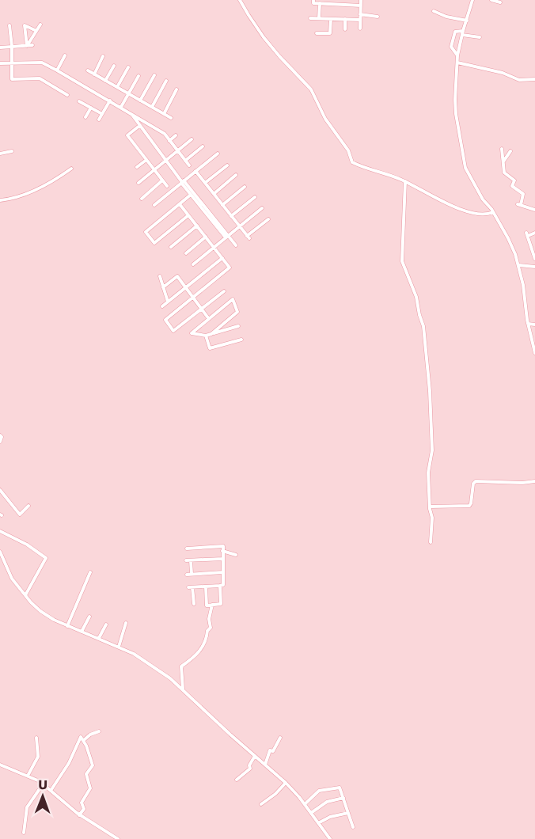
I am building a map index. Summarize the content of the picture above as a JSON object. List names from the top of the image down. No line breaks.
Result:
{"north":"top"}
